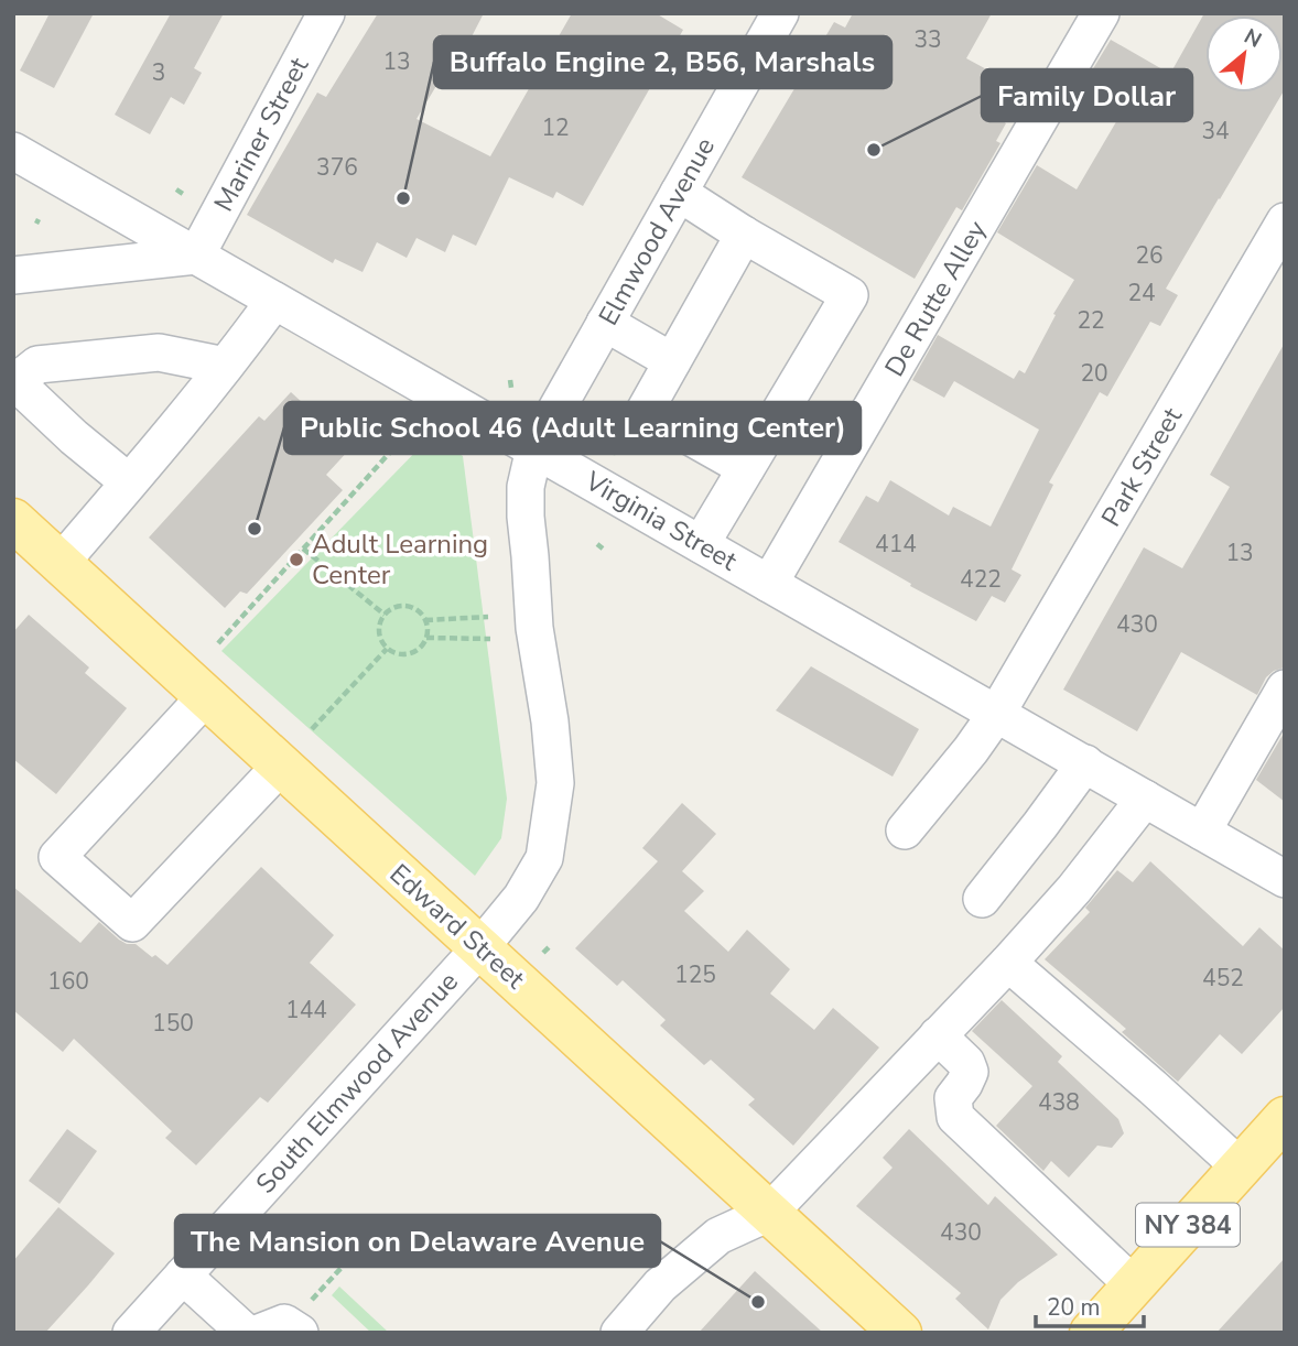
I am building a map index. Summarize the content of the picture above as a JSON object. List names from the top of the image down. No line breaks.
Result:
{"streets":{"main road":["Edward Street","NY 384"],"street":["Mariner Street","Elmwood Avenue","De Rutte Alley","Park Street","Virginia Street","South Elmwood Avenue"]},"crossings":[["Mariner Street","Virginia Street"],["Elmwood Avenue","Virginia Street"],["Elmwood Avenue","South Elmwood Avenue"],["De Rutte Alley","Virginia Street"],["Park Street","Virginia Street"],["Virginia Street","South Elmwood Avenue"],["Edward Street","South Elmwood Avenue"]],"places":["Family Dollar","Buffalo Engine 2, B56, Marshals","Public School 46 (Adult Learning Center)","Adult Learning Center","The Mansion on Delaware Avenue"],"house_numbers":["33","13","3","12","34","376","26","24","22","20","414","13","422","430","125","452","160","144","150","438","430"],"scale_bar":"20 m","north":"top right"}
